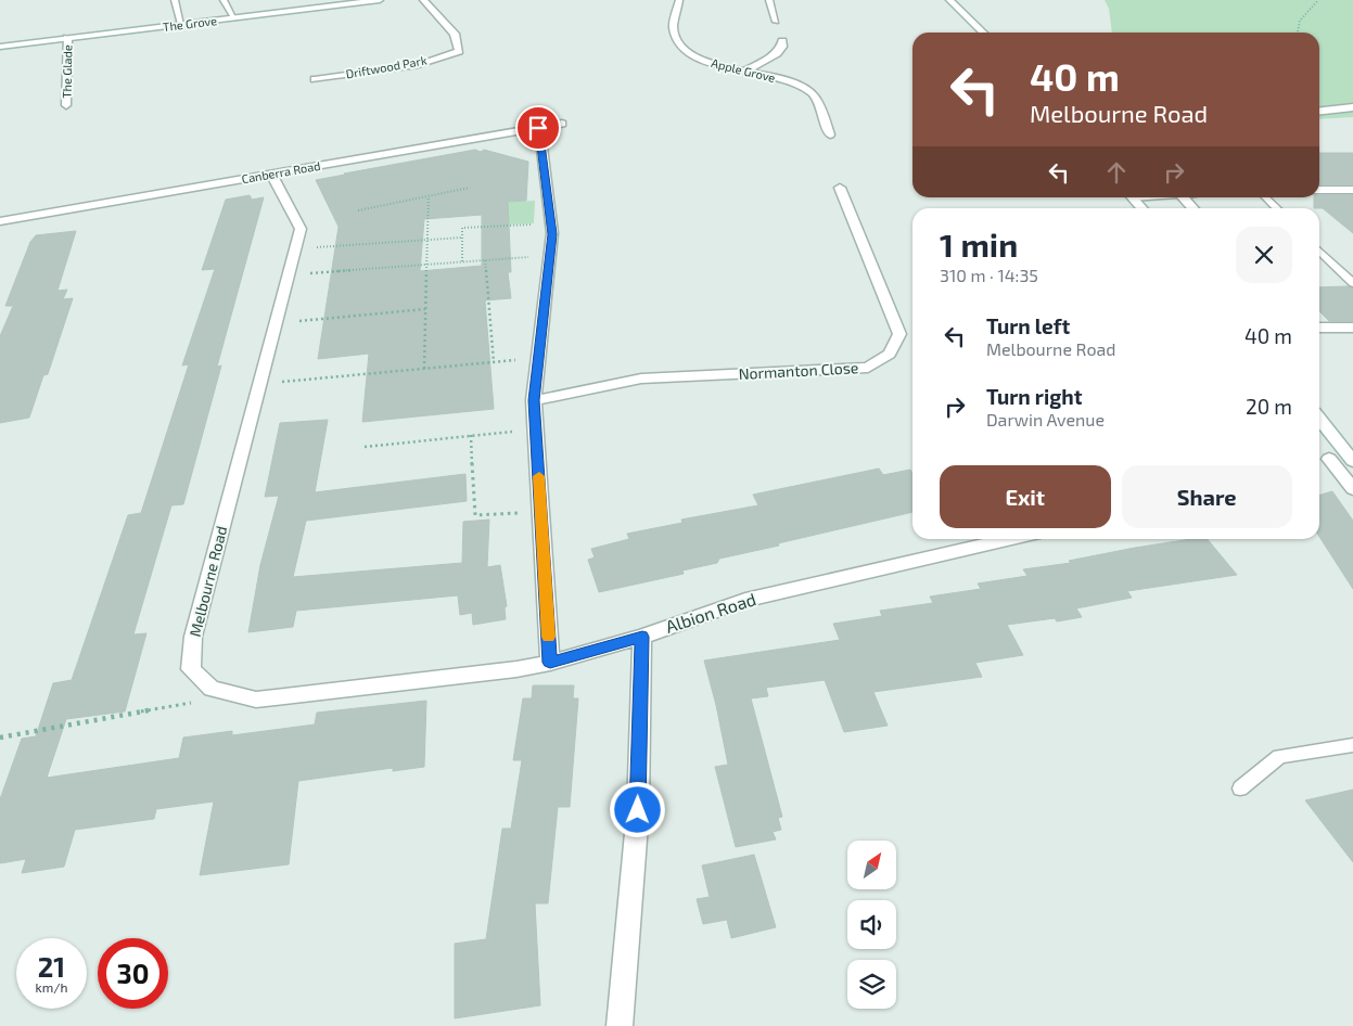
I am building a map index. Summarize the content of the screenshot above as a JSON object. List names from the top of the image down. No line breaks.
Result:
{"streets":{"street":["The Grove","Driftwood Park","Apple Grove","The Glade","Canberra Road","Normanton Close","Melbourne Road","Albion Road"]},"crossings":[["The Grove","The Glade"],["Canberra Road","Melbourne Road"],["Melbourne Road","Albion Road"]],"north":"top right","page":{"turn":["40 m","Melbourne Road"],"heading":["1 min","310 m · 14:35"],"list":[{"name":"Turn left","note":"Melbourne Road","value":"40 m"},{"name":"Turn right","note":"Darwin Avenue","value":"20 m"}],"buttons":["Exit","Share"],"speed":"21 km/h","limit":"30"}}
